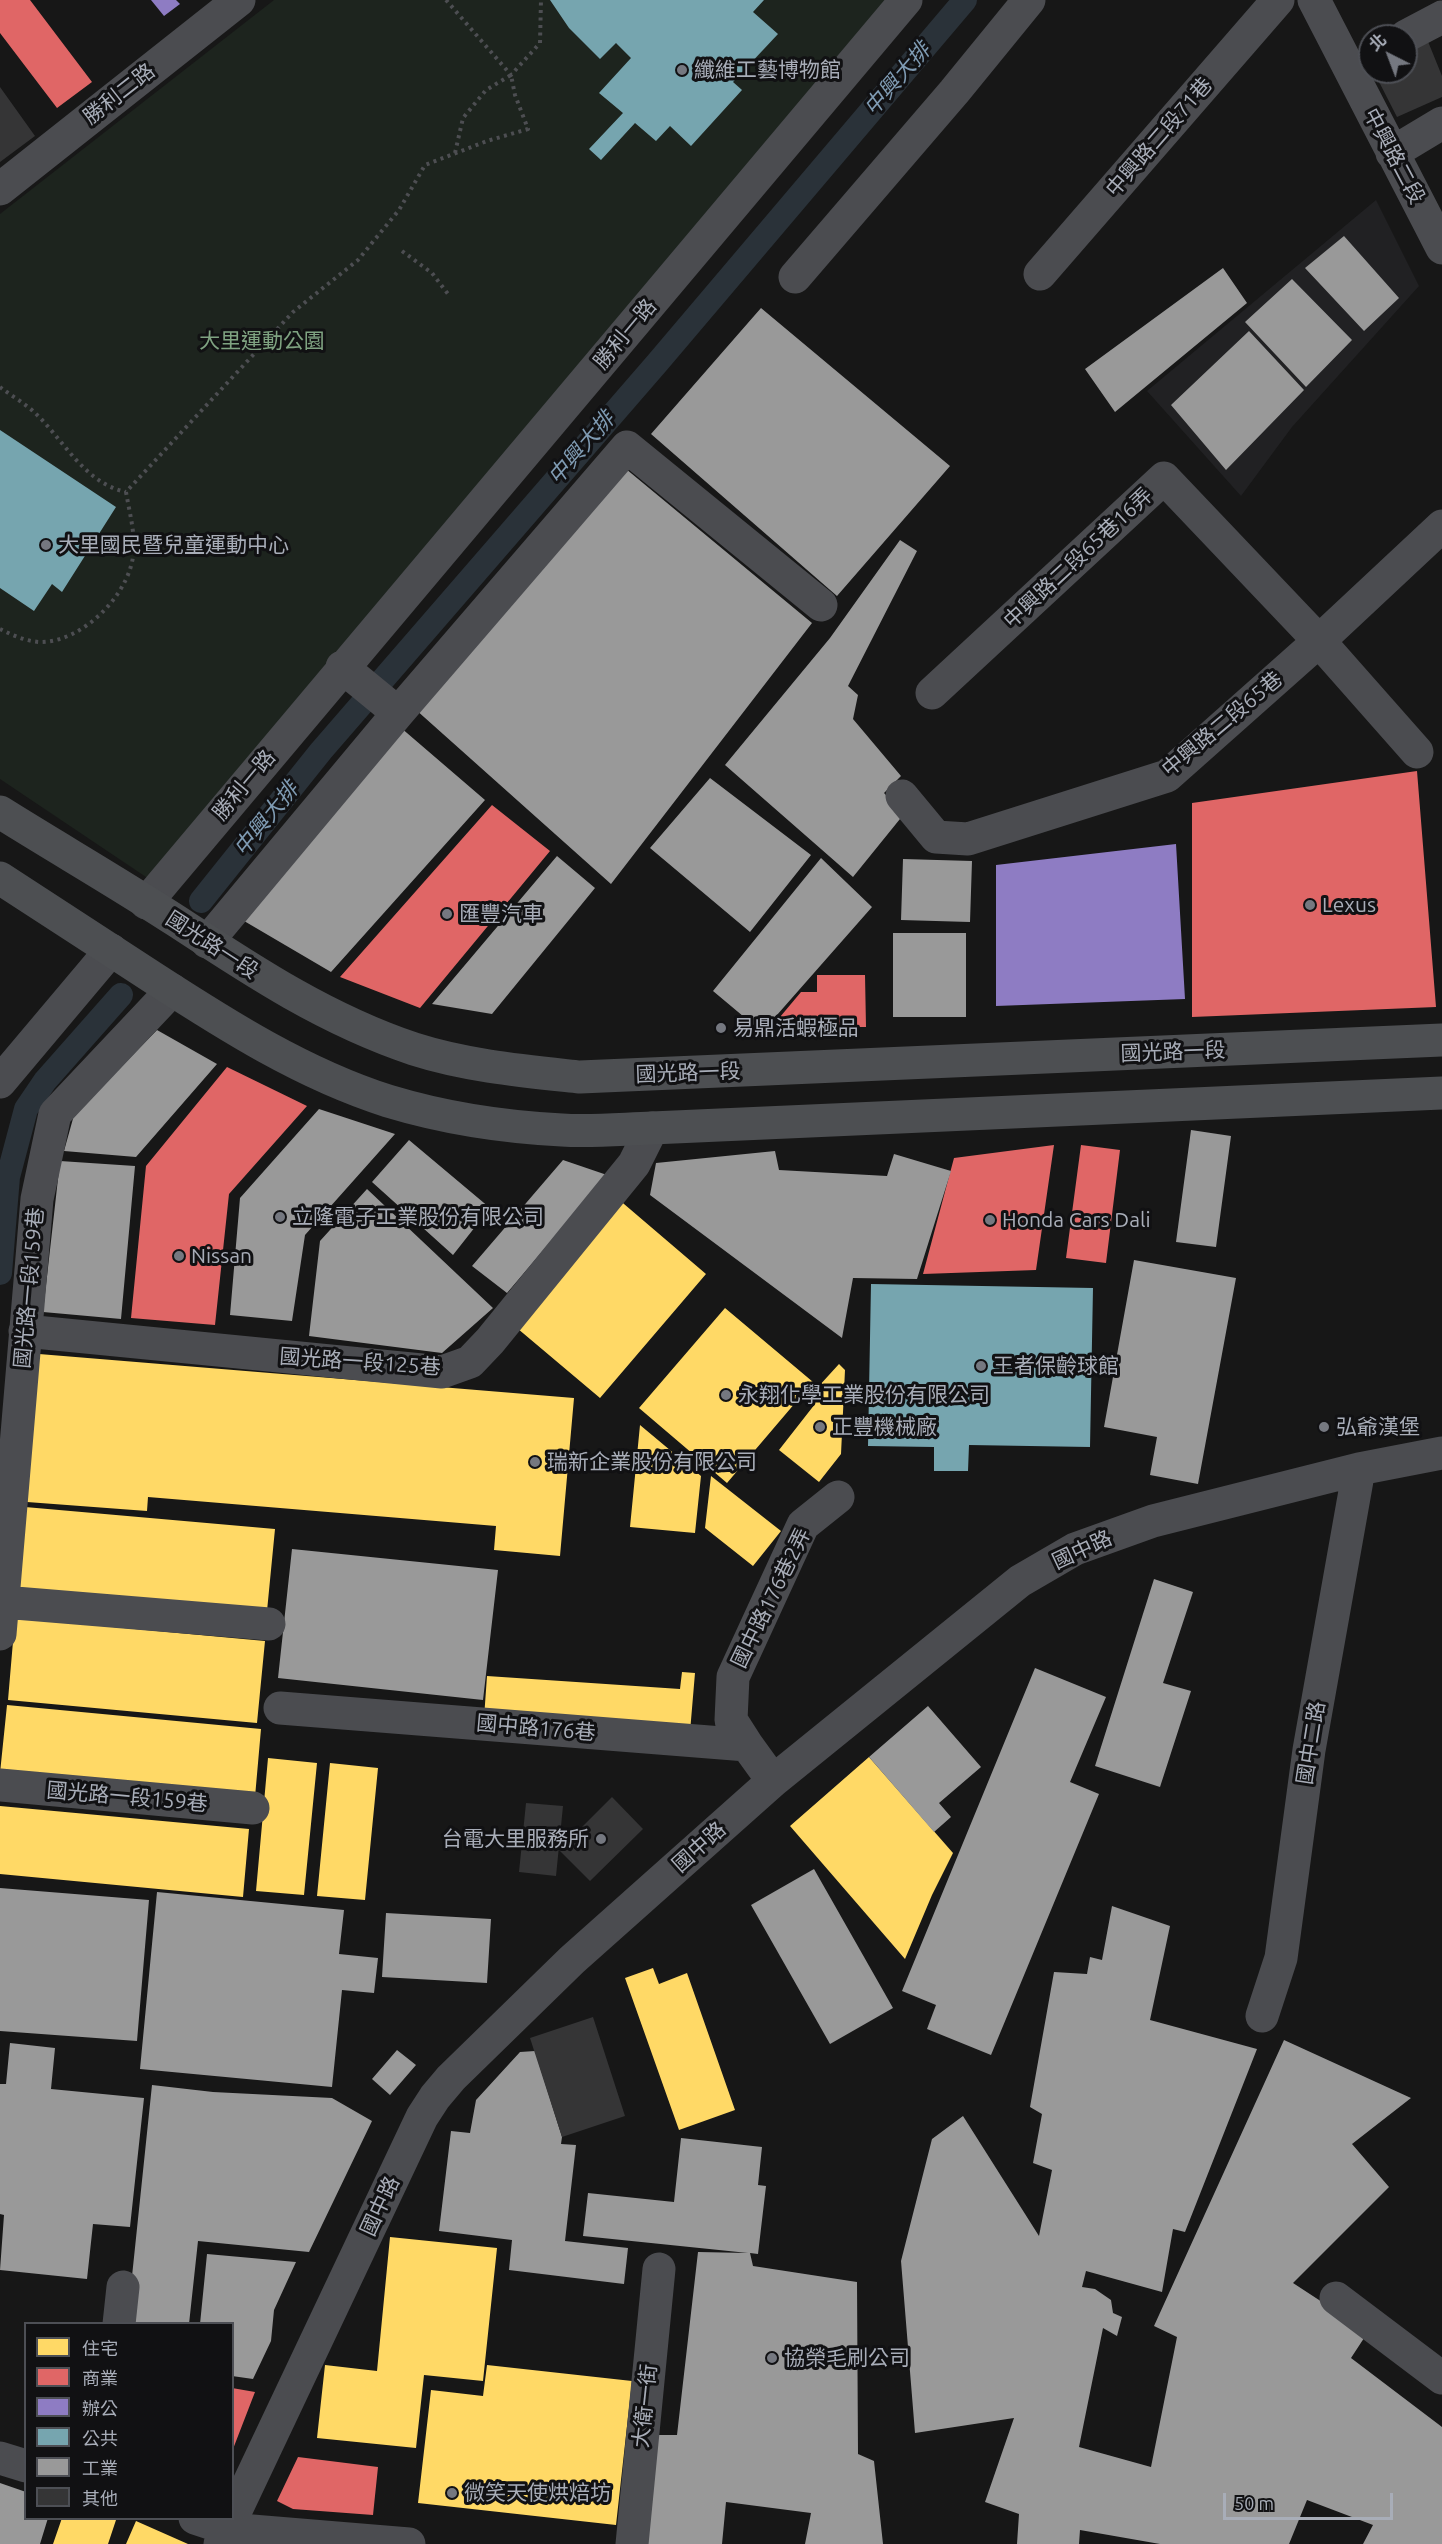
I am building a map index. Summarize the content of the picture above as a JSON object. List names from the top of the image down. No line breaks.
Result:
{"streets":{"main road":["國光路一段"],"street":["勝利二路","中興路二段71巷","中興路二段","勝利一路","中興路二段65巷16弄","中興路二段65巷","國光路一段159巷","國光路一段125巷","國中路","國中路176巷2弄","國中路176巷","國中二路","大衛一街"]},"crossings":[["勝利一路","國光路一段"],["中興路二段65巷16弄","中興路二段65巷"],["國光路一段159巷","國光路一段125巷"],["國中路","國中二路"],["國中路176巷2弄","國中路176巷"]],"water":["中興大排"],"parks":["大里運動公園"],"places":["纖維工藝博物館","大里國民暨兒童運動中心","Lexus","匯豐汽車","易鼎活蝦極品","立隆電子工業股份有限公司","Honda Cars Dali","Nissan","王者保齡球館","永翔化學工業股份有限公司","正豐機械廠","弘爺漢堡","瑞新企業股份有限公司","台電大里服務所","協榮毛刷公司","微笑天使烘焙坊"],"legend":["住宅","商業","辦公","公共","工業","其他"],"scale_bar":"50 m","north":"top left"}
